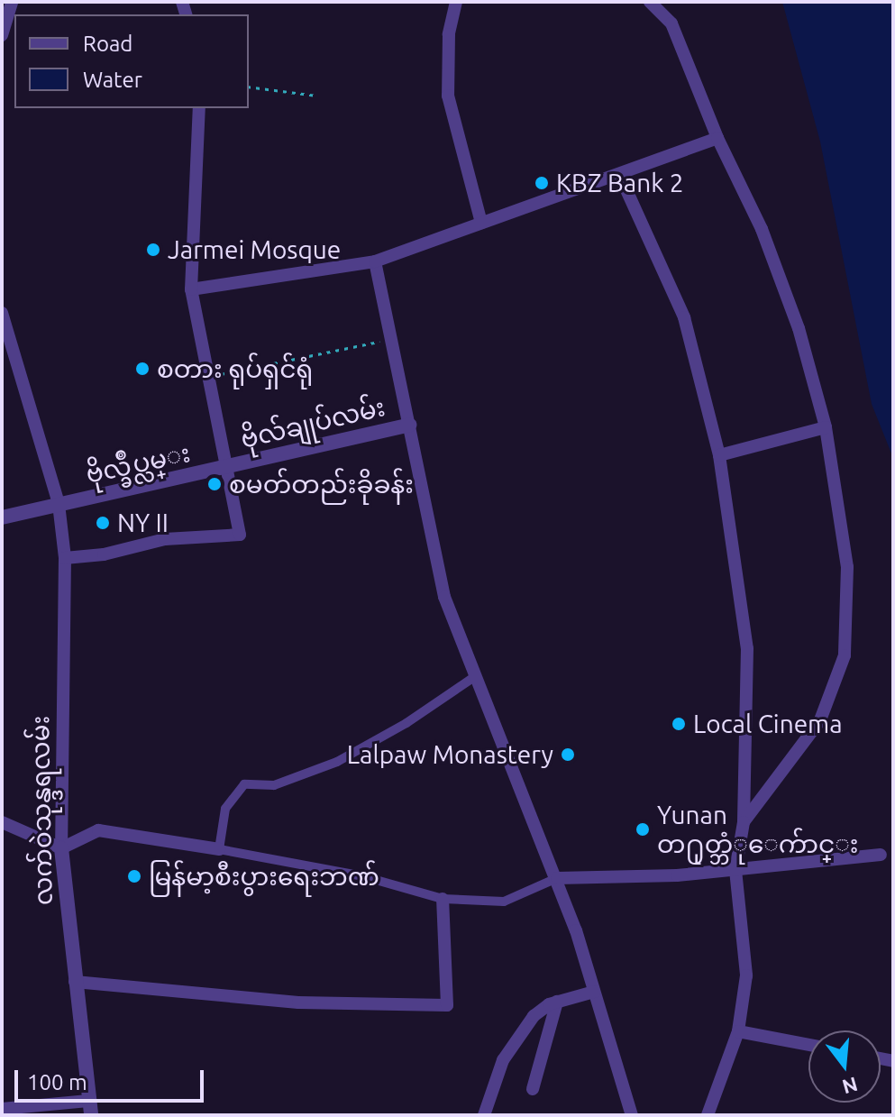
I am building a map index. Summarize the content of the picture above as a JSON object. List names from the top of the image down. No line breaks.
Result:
{"streets":{"street":["ဗိုလ်ချုပ်လမ်း","ဗိုလ္ခ်ဳပ္လမ္း","လက်ဝဲသုန္ဒရလမ်း"]},"crossings":[["ဗိုလ်ချုပ်လမ်း","ဗိုလ္ခ်ဳပ္လမ္း"],["ဗိုလ္ခ်ဳပ္လမ္း","လက်ဝဲသုန္ဒရလမ်း"]],"places":["KBZ Bank 2","Jarmei Mosque","စတား ရုပ်ရှင်ရုံ","စမတ်တည်းခိုခန်း","NY II","Local Cinema","Lalpaw Monastery","Yunan တ႐ုတ္ဘံုေက်ာင္း","မြန်မာ့စီးပွားရေးဘဏ်"],"legend":["Road","Water"],"scale_bar":"100 m","north":"bottom"}
